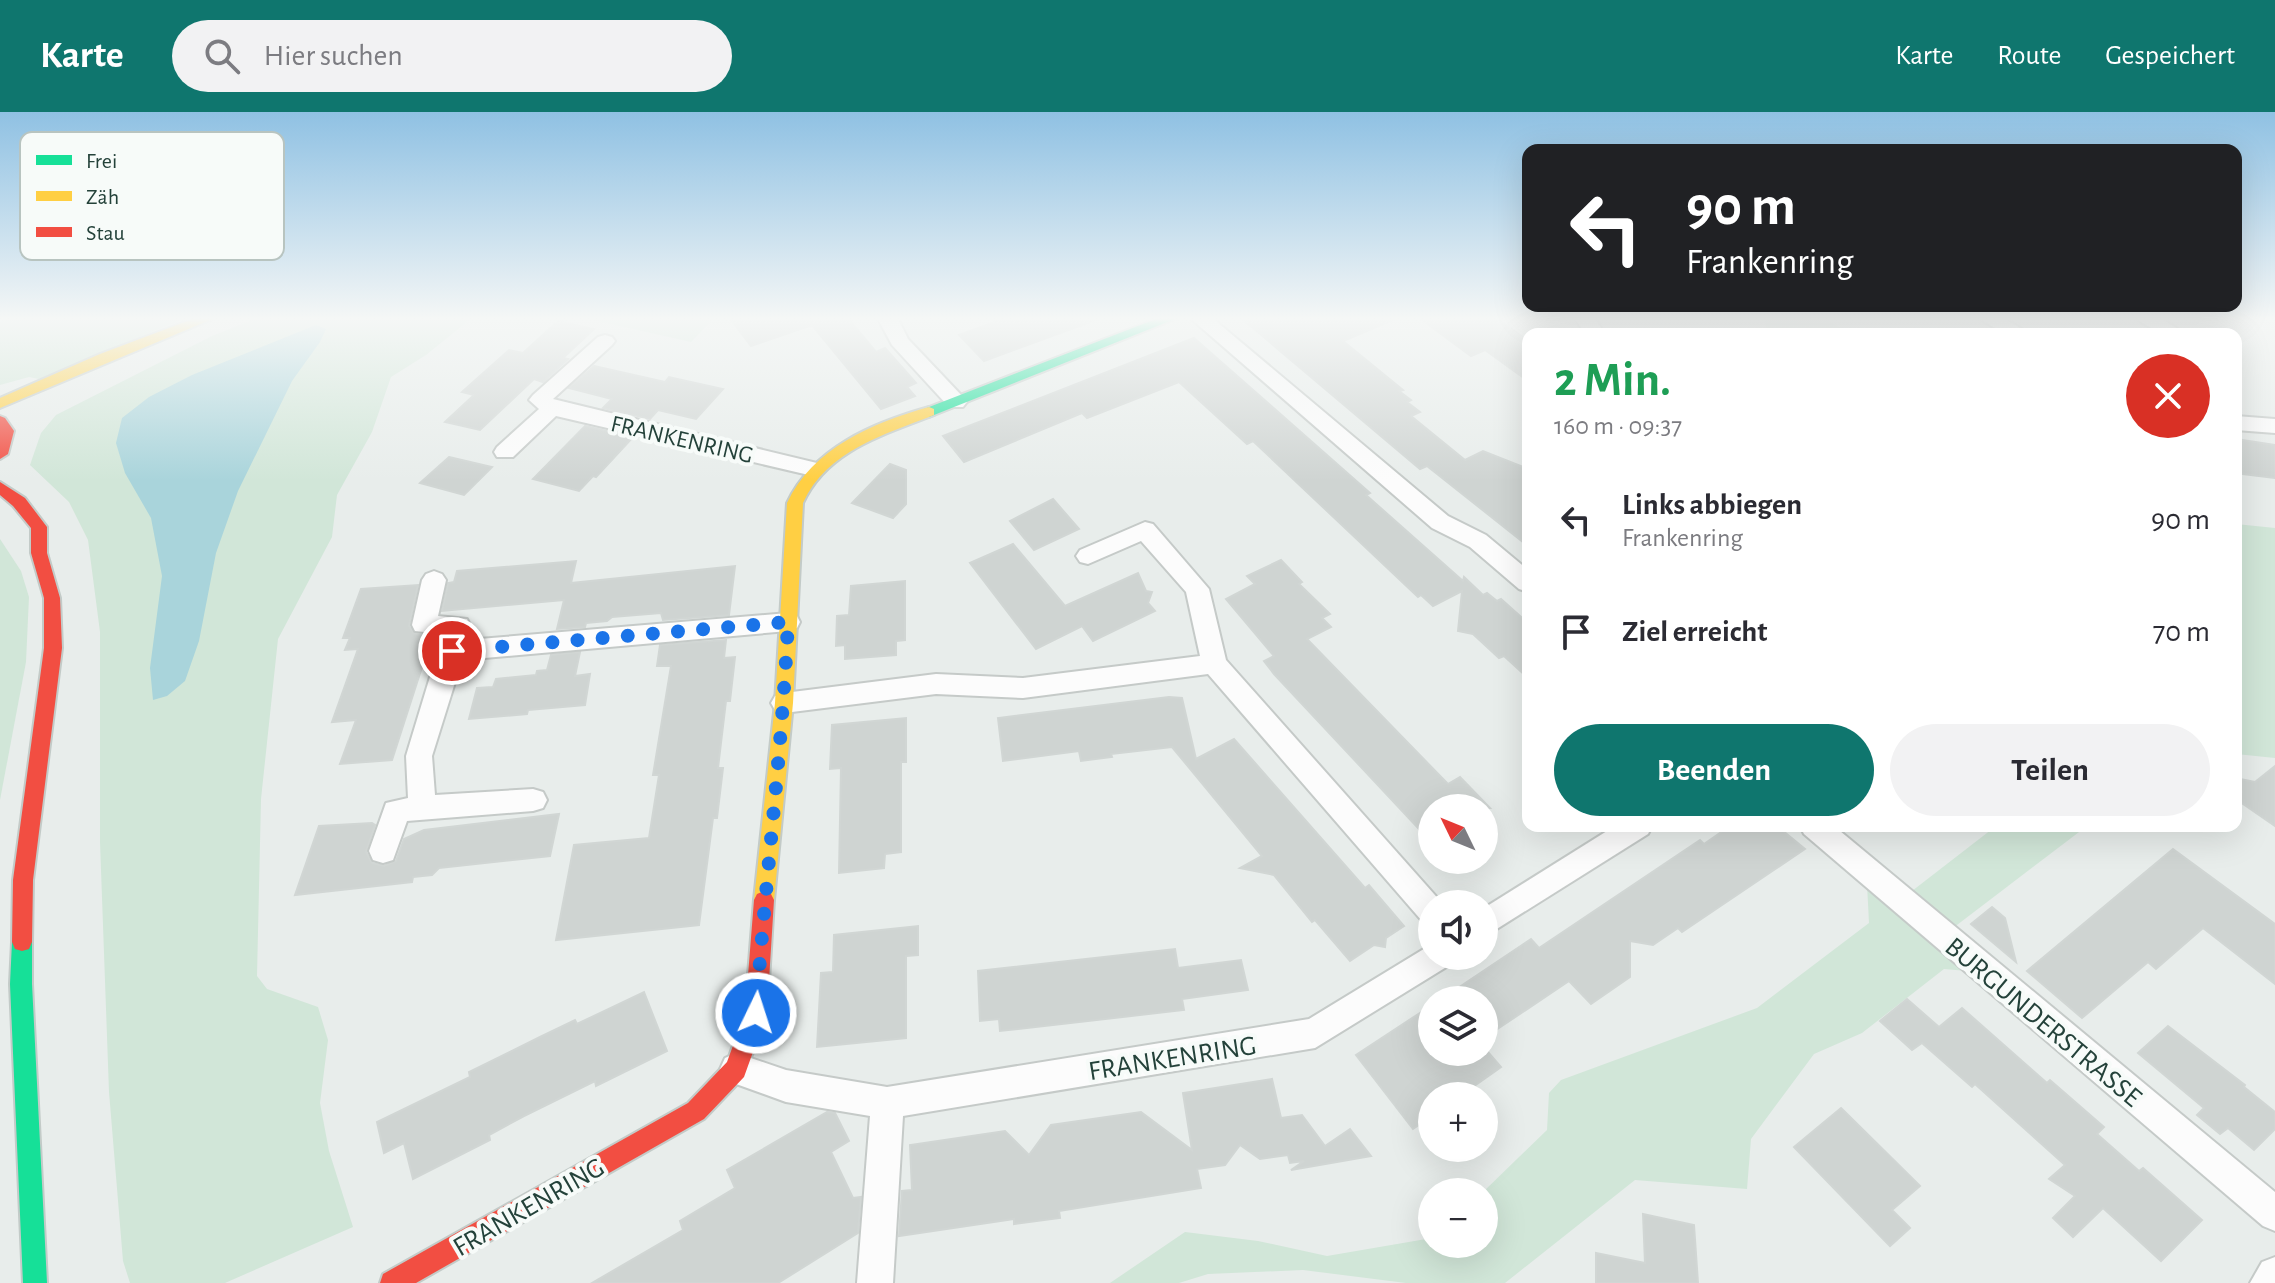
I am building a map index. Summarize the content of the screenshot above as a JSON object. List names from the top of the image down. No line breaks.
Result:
{"streets":{"street":["FRANKENRING","BURGUNDERSTRASSE"]},"legend":["Frei","Zäh","Stau"],"north":"top left","page":{"header":"Karte","search":"Hier suchen","nav":["Karte","Route","Gespeichert"],"turn":["90 m","Frankenring"],"heading":["2 Min.","160 m · 09:37"],"list":[{"name":"Links abbiegen","note":"Frankenring","value":"90 m"},{"name":"Ziel erreicht","value":"70 m"}],"buttons":["Beenden","Teilen"],"map_buttons":["+","−"]}}
